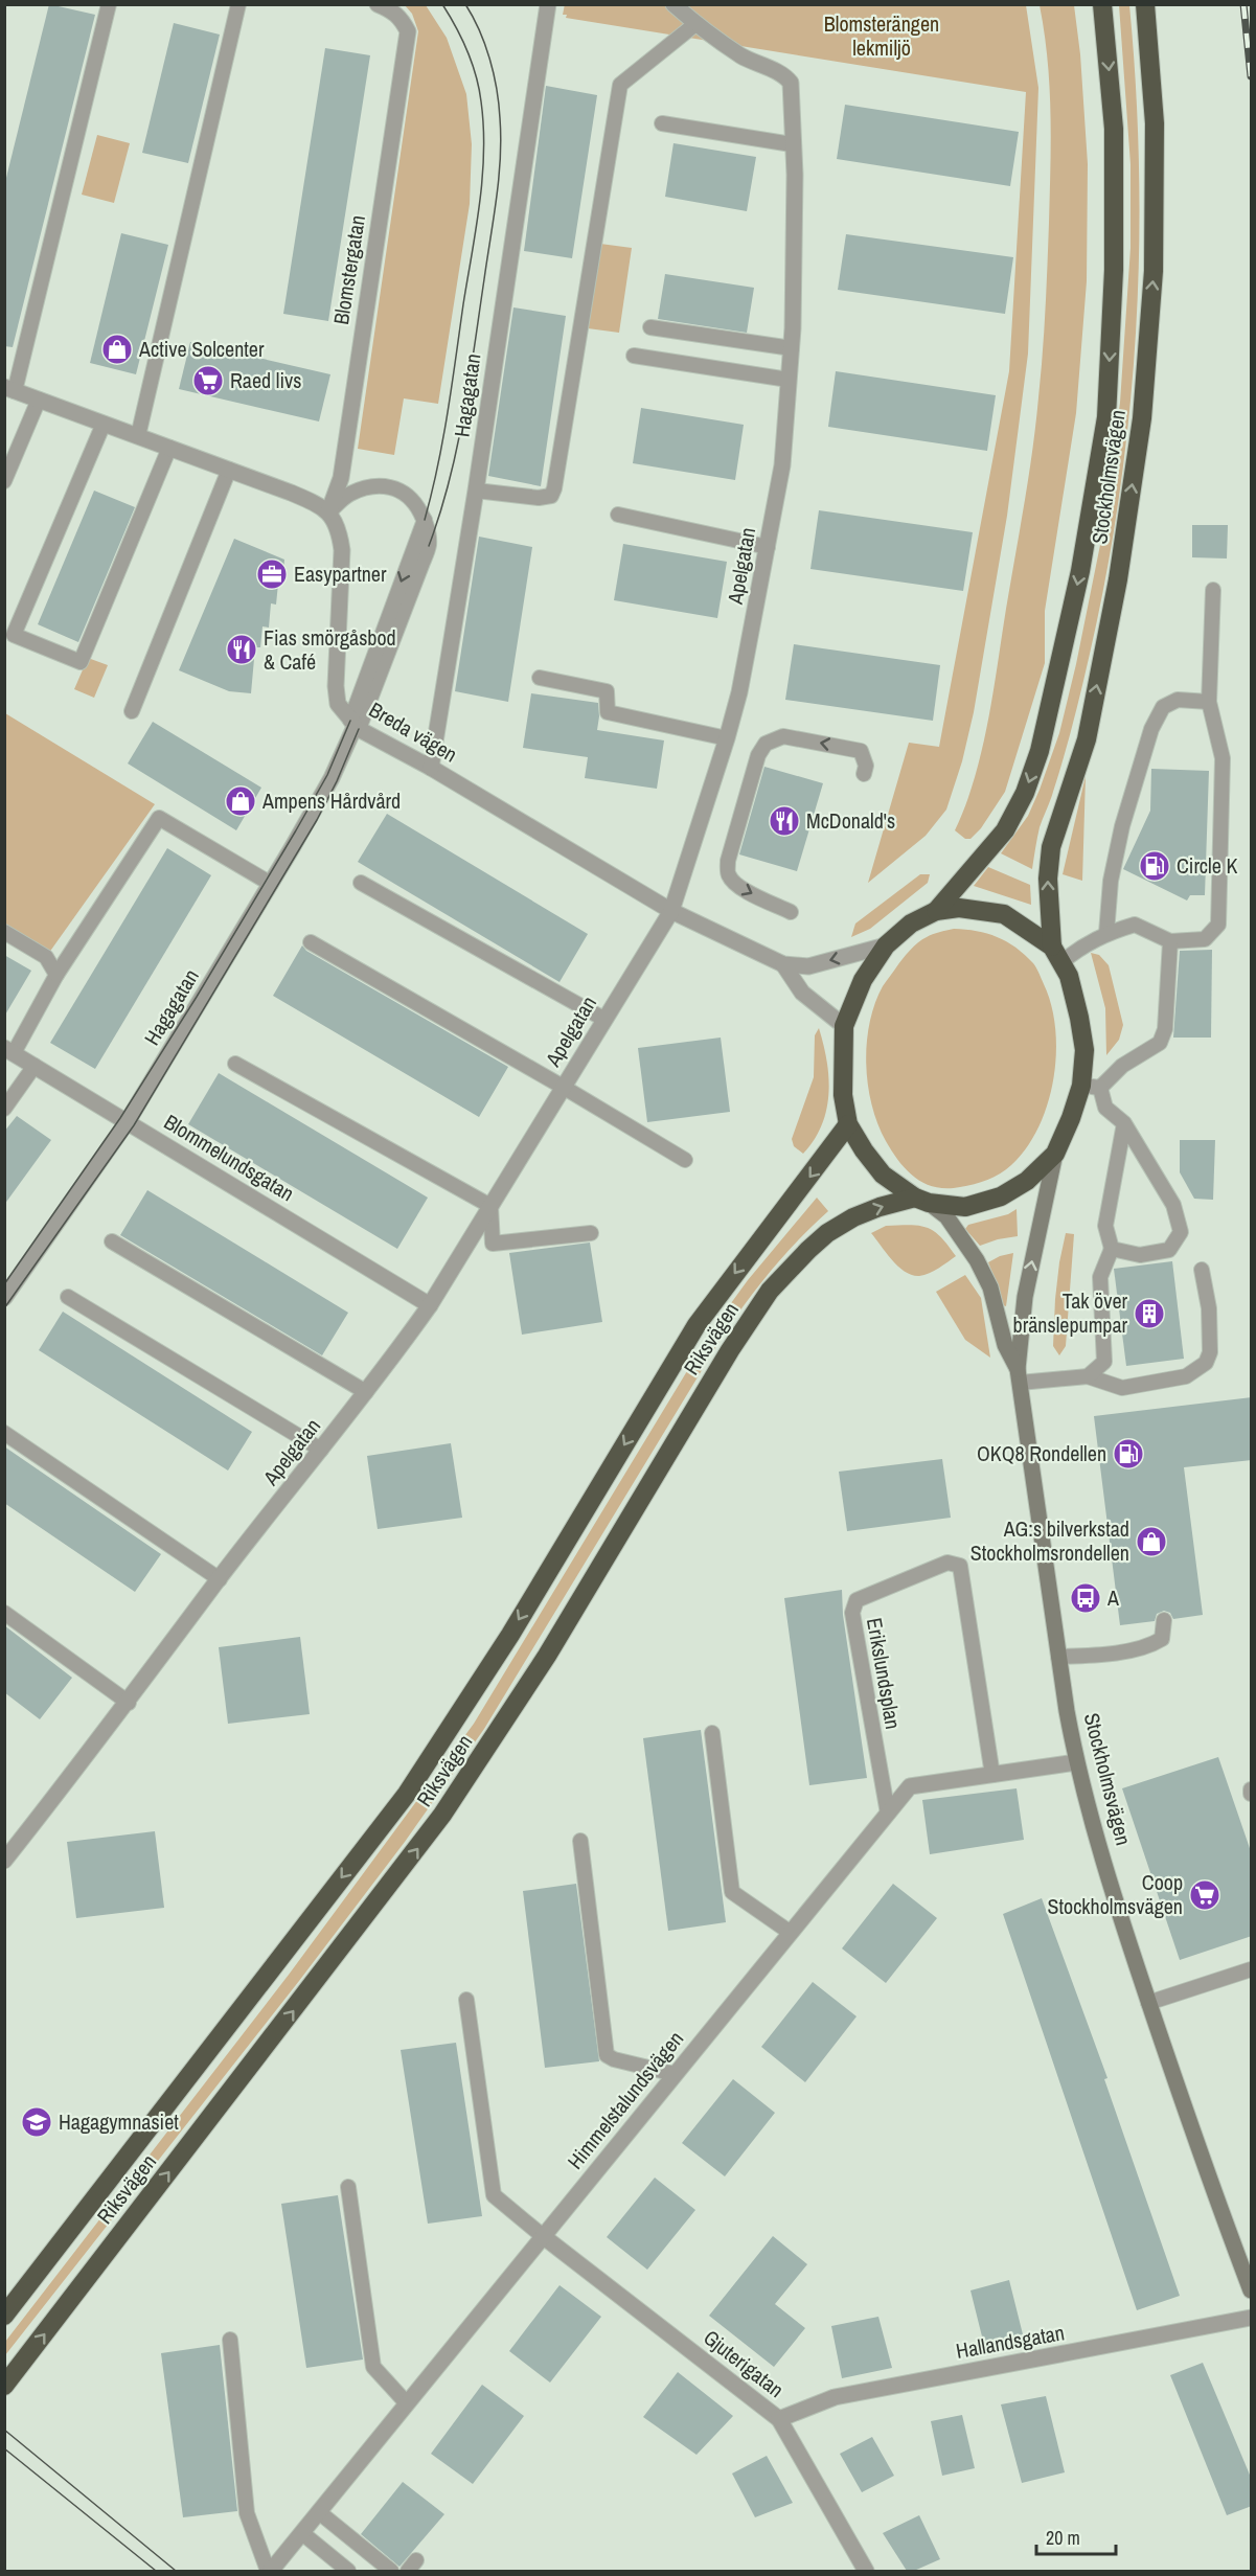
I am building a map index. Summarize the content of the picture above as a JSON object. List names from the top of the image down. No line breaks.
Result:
{"streets":{"highway":["Stockholmsvägen","Riksvägen"],"street":["Blomstergatan","Hagagatan","Apelgatan","Breda vägen","Blommelundsgatan","Himmelstalundsvägen","Hallandsgatan","Gjuterigatan"],"lane":["Erikslundsplan"]},"crossings":[["Blomstergatan","Breda vägen"],["Hagagatan","Breda vägen"],["Hagagatan","Blommelundsgatan"],["Stockholmsvägen","Riksvägen"],["Stockholmsvägen","Himmelstalundsvägen"],["Apelgatan","Breda vägen"],["Apelgatan","Blommelundsgatan"],["Erikslundsplan","Himmelstalundsvägen"],["Himmelstalundsvägen","Gjuterigatan"],["Hallandsgatan","Gjuterigatan"]],"parks":["Blomsterängen lekmiljö"],"places":{"shop":["Active Solcenter","Ampens Hårdvård","AG:s bilverkstad Stockholmsrondellen"],"supermarket":["Raed livs","Coop Stockholmsvägen"],"office":["Easypartner"],"restaurant":["Fias smörgåsbod & Café","McDonald's"],"fuel station":["Circle K","OKQ8 Rondellen"],"building":["Tak över bränslepumpar"],"bus stop":["A"],"school or university":["Hagagymnasiet"]},"scale_bar":"20 m"}
